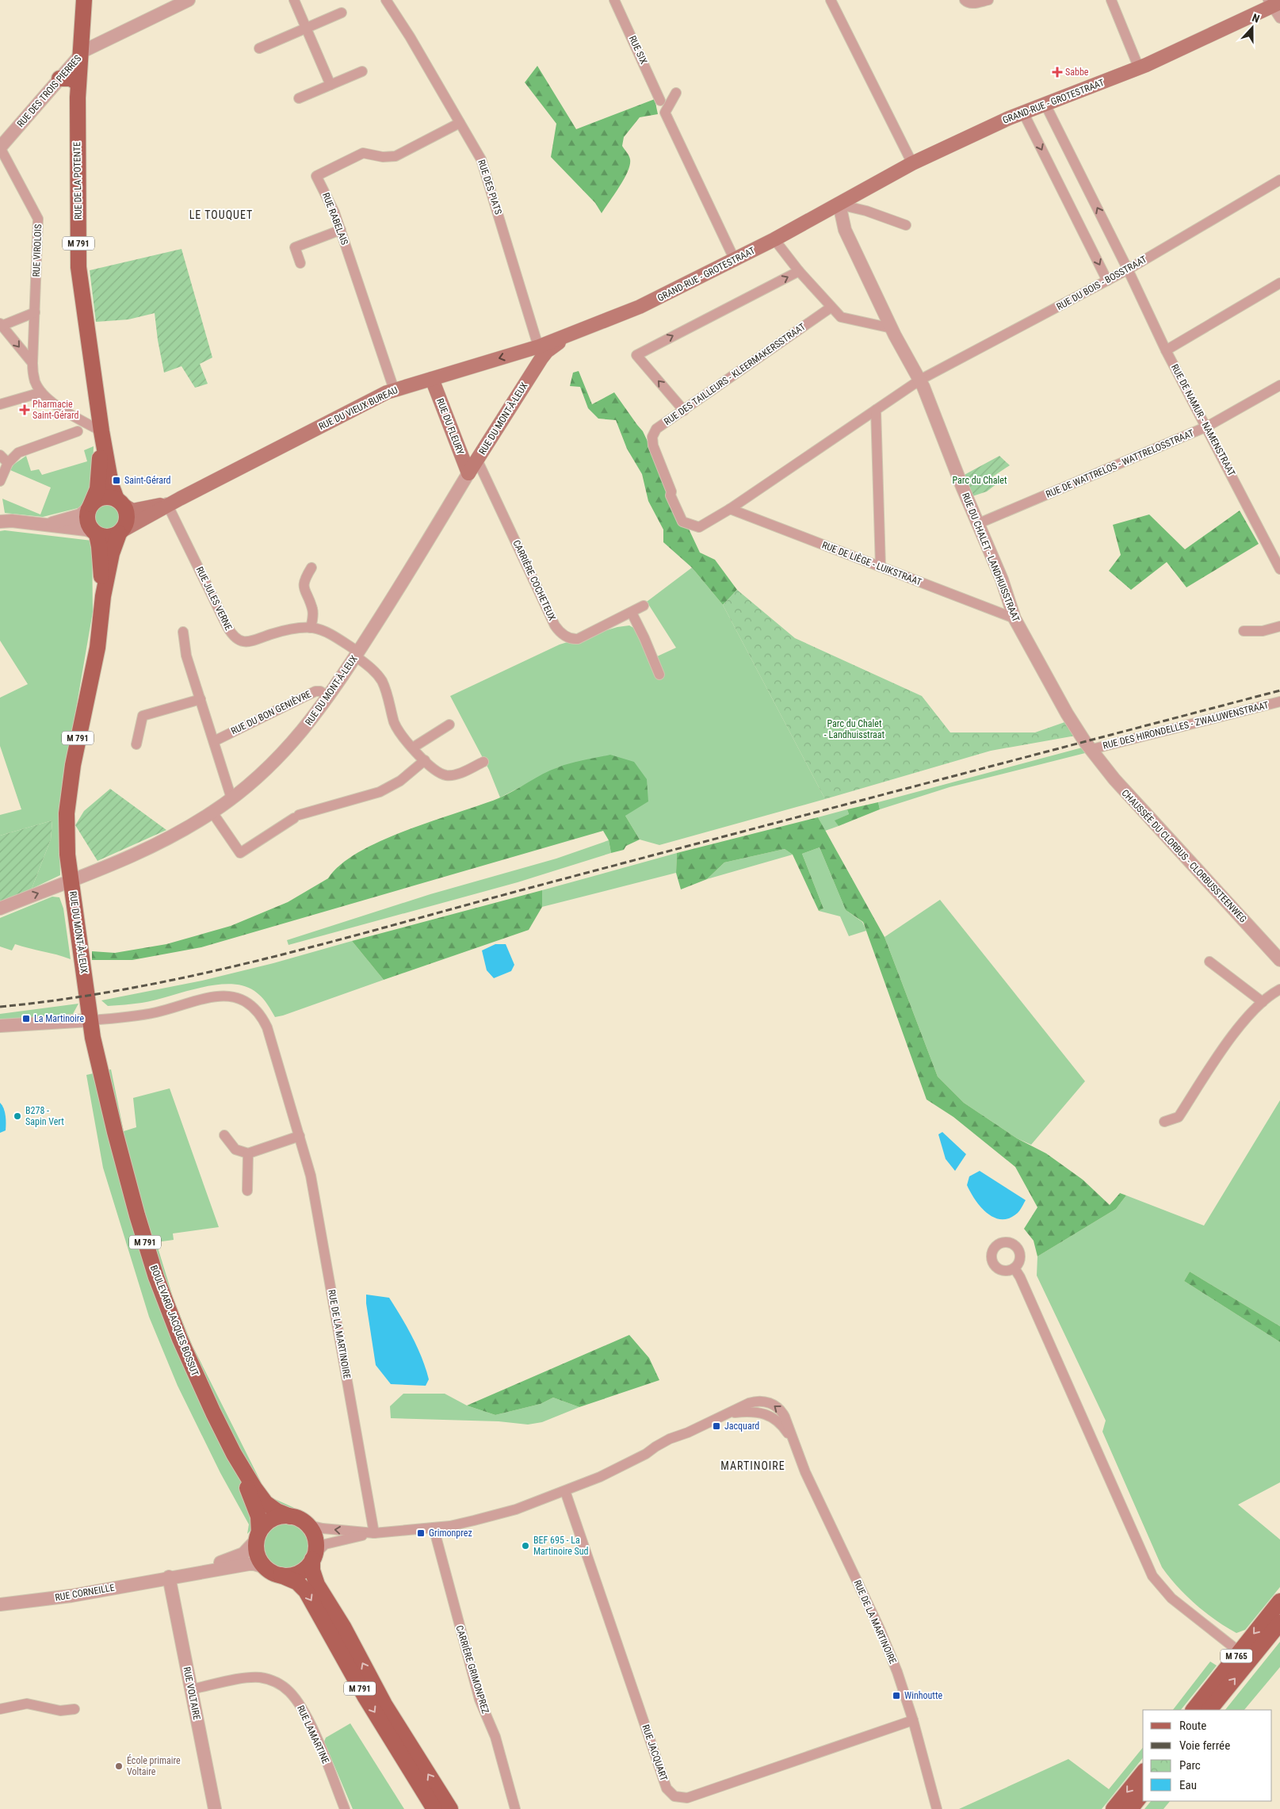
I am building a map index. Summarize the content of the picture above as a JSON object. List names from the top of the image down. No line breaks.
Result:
{"streets":{"main road":["GRAND-RUE - GROTESTRAAT","RUE DE LA POTENTE","M 791","RUE DU VIEUX BUREAU","RUE DU MONT-À-LEUX","RUE DU FLEURY","BOULEVARD JACQUES BOSSUT","M 765"],"street":["RUE SIX","RUE DES TROIS PIERRES","RUE DES PIATS","RUE RABELAIS","RUE VIROLOIS","RUE DU BOIS - BOSSTRAAT","RUE DES TAILLEURS - KLEERMAKERSSTRAAT","RUE DE NAMUR - NAMENSTRAAT","RUE DE WATTRELOS - WATTRELOSSTRAAT","RUE DU CHALET - LANDHUISSTRAAT","RUE DE LIÈGE - LUIKSTRAAT","CARRIÈRE COCHETEUX","RUE JULES VERNE","RUE DU BON GENIÈVRE","RUE DES HIRONDELLES - ZWALUWENSTRAAT","CHAUSSÉE DU CLORBUS - CLORBUSSTEENWEG","RUE DE LA MARTINOIRE","RUE CORNEILLE","CARRIÈRE GRIMONPREZ","RUE VOLTAIRE","RUE LAMARTINE","RUE JACQUART"]},"crossings":[["RUE DES TROIS PIERRES","RUE DE LA POTENTE"],["RUE DES TROIS PIERRES","RUE VIROLOIS"],["GRAND-RUE - GROTESTRAAT","RUE DU VIEUX BUREAU"],["GRAND-RUE - GROTESTRAAT","RUE DE NAMUR - NAMENSTRAAT"],["GRAND-RUE - GROTESTRAAT","RUE DU CHALET - LANDHUISSTRAAT"],["RUE DE LA POTENTE","M 791"],["RUE DE LA POTENTE","RUE DU VIEUX BUREAU"],["RUE DES PIATS","RUE RABELAIS"],["RUE DES PIATS","RUE DU VIEUX BUREAU"],["RUE DES PIATS","RUE DU MONT-À-LEUX"],["RUE RABELAIS","RUE DU VIEUX BUREAU"],["M 791","RUE DU VIEUX BUREAU"],["M 791","RUE DU MONT-À-LEUX"],["M 791","BOULEVARD JACQUES BOSSUT"],["M 791","RUE DE LA MARTINOIRE"],["M 791","RUE CORNEILLE"],["RUE DU BOIS - BOSSTRAAT","RUE DES TAILLEURS - KLEERMAKERSSTRAAT"],["RUE DU BOIS - BOSSTRAAT","RUE DE NAMUR - NAMENSTRAAT"],["RUE DU BOIS - BOSSTRAAT","RUE DU CHALET - LANDHUISSTRAAT"],["RUE DU BOIS - BOSSTRAAT","RUE DE LIÈGE - LUIKSTRAAT"],["RUE DU VIEUX BUREAU","RUE DU MONT-À-LEUX"],["RUE DU VIEUX BUREAU","RUE DU FLEURY"],["RUE DU VIEUX BUREAU","RUE JULES VERNE"],["RUE DU MONT-À-LEUX","RUE DU FLEURY"],["RUE DU MONT-À-LEUX","CARRIÈRE COCHETEUX"],["RUE DU MONT-À-LEUX","RUE JULES VERNE"],["RUE DU MONT-À-LEUX","RUE DU BON GENIÈVRE"],["RUE DU MONT-À-LEUX","BOULEVARD JACQUES BOSSUT"],["RUE DU MONT-À-LEUX","RUE DE LA MARTINOIRE"],["RUE DE NAMUR - NAMENSTRAAT","RUE DE WATTRELOS - WATTRELOSSTRAAT"],["RUE DE WATTRELOS - WATTRELOSSTRAAT","RUE DU CHALET - LANDHUISSTRAAT"],["RUE DU CHALET - LANDHUISSTRAAT","RUE DE LIÈGE - LUIKSTRAAT"],["RUE DU CHALET - LANDHUISSTRAAT","RUE DES HIRONDELLES - ZWALUWENSTRAAT"],["RUE DU CHALET - LANDHUISSTRAAT","CHAUSSÉE DU CLORBUS - CLORBUSSTEENWEG"],["RUE DES HIRONDELLES - ZWALUWENSTRAAT","CHAUSSÉE DU CLORBUS - CLORBUSSTEENWEG"],["BOULEVARD JACQUES BOSSUT","RUE DE LA MARTINOIRE"],["BOULEVARD JACQUES BOSSUT","RUE CORNEILLE"],["RUE DE LA MARTINOIRE","RUE CORNEILLE"],["RUE DE LA MARTINOIRE","CARRIÈRE GRIMONPREZ"],["RUE DE LA MARTINOIRE","RUE JACQUART"],["RUE CORNEILLE","RUE VOLTAIRE"],["RUE VOLTAIRE","RUE LAMARTINE"]],"districts":["LE TOUQUET","MARTINOIRE"],"parks":["Parc du Chalet","Parc du Chalet - Landhuisstraat"],"places":{"health":["Sabbe","Pharmacie Saint-Gérard"],"transit":["Saint-Gérard","La Martinoire","Jacquard","Grimonprez","Winhoutte"],"other":["B278 - Sapin Vert","BEF 695 - La Martinoire Sud","École primaire Voltaire"]},"legend":["Route","Voie ferrée","Parc","Eau"],"north":"top"}
